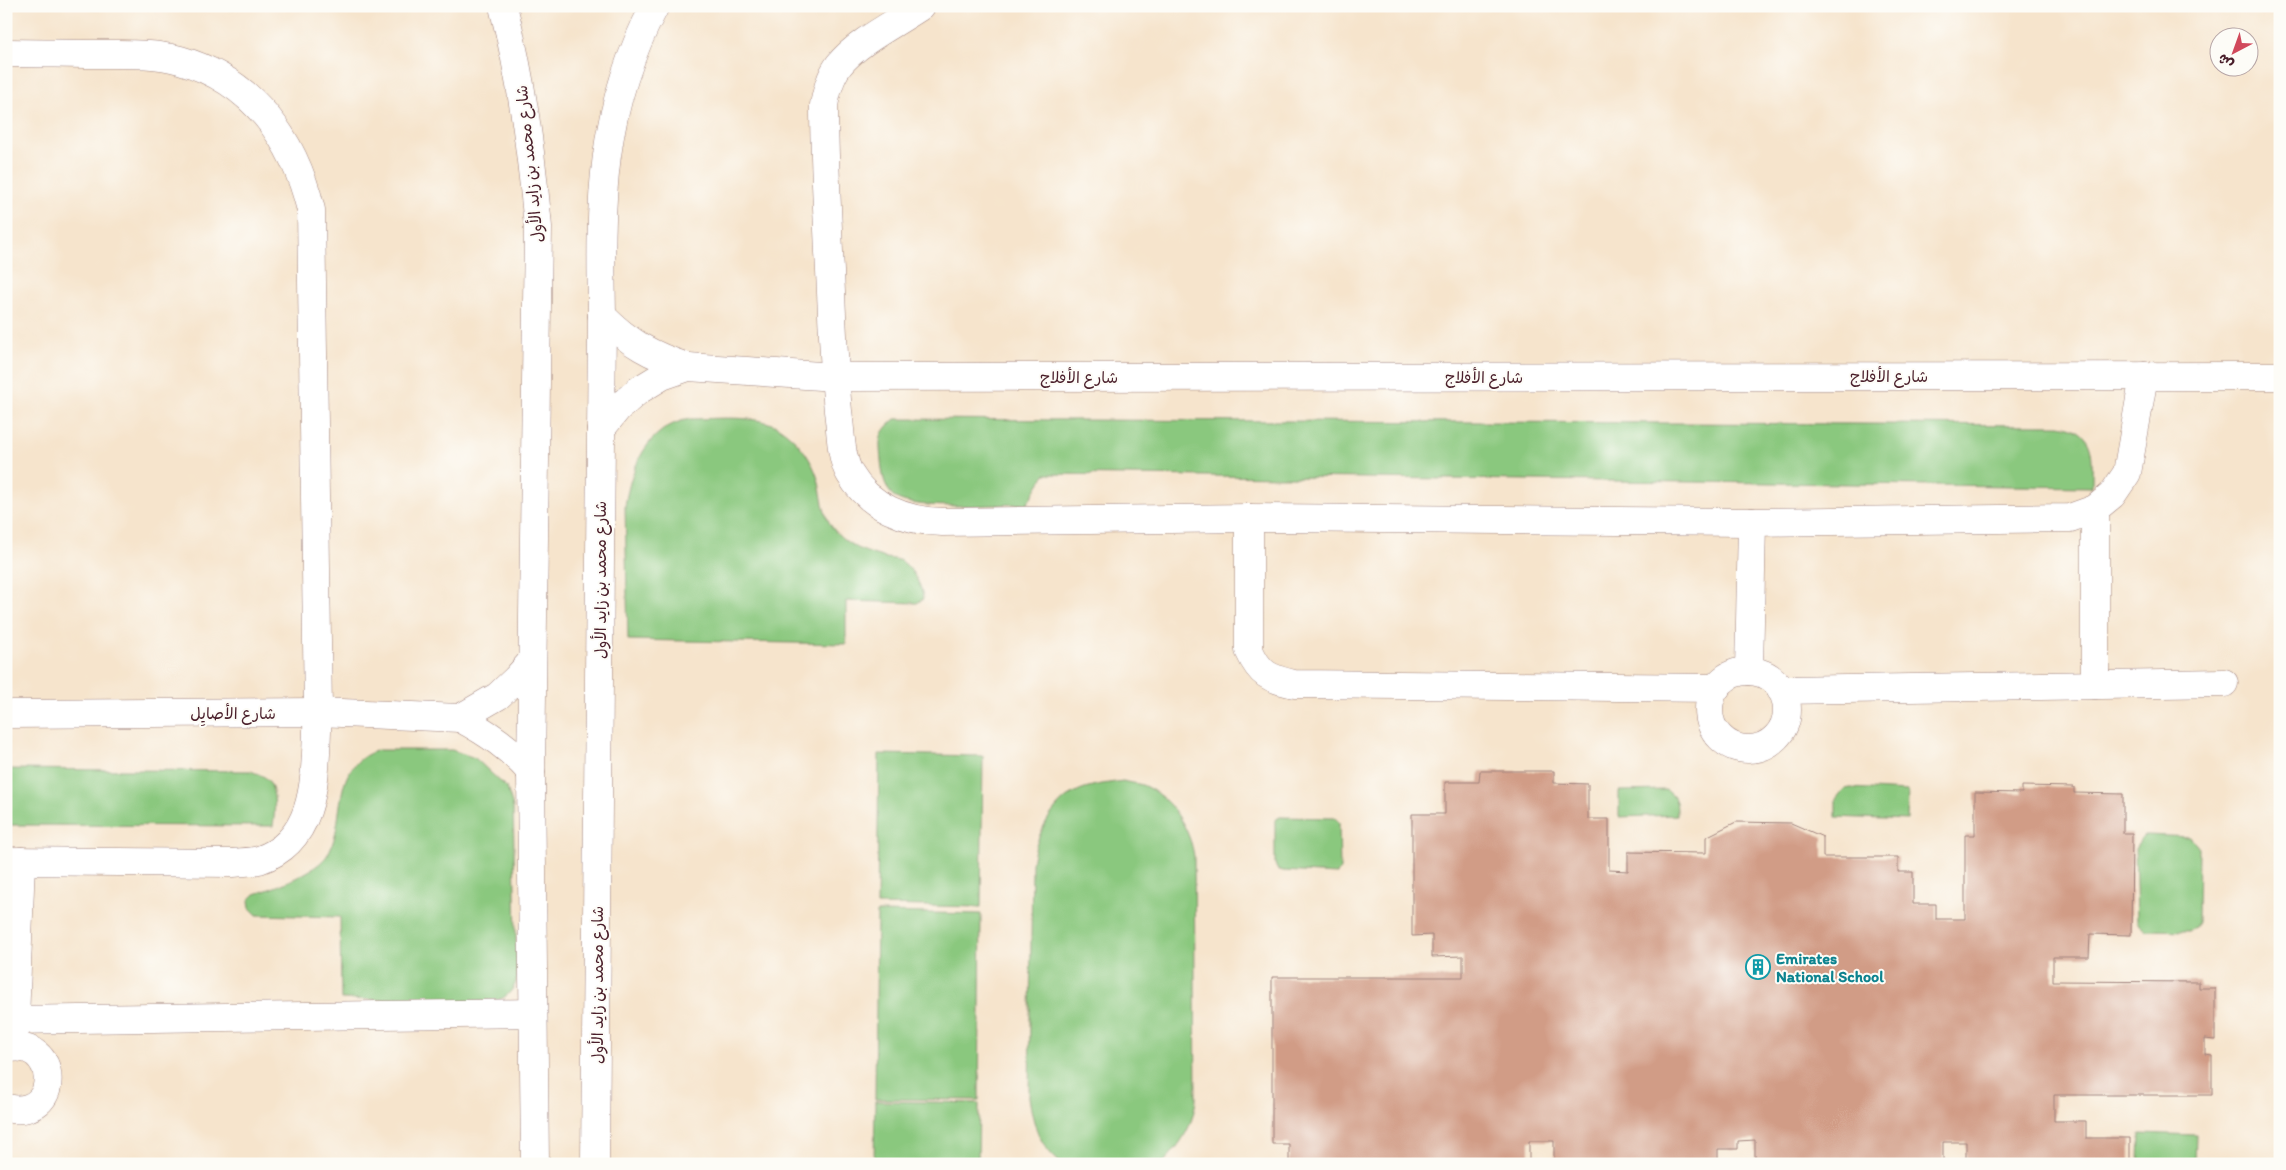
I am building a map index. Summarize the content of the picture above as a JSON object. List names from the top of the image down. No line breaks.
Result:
{"streets":{"street":["شارع محمد بن زايد الأول","شارع الأفلاج","شارع الأصايِل"]},"crossings":[["شارع محمد بن زايد الأول","شارع الأفلاج"]],"places":{"building":["Emirates National School"]},"north":"bottom left"}
